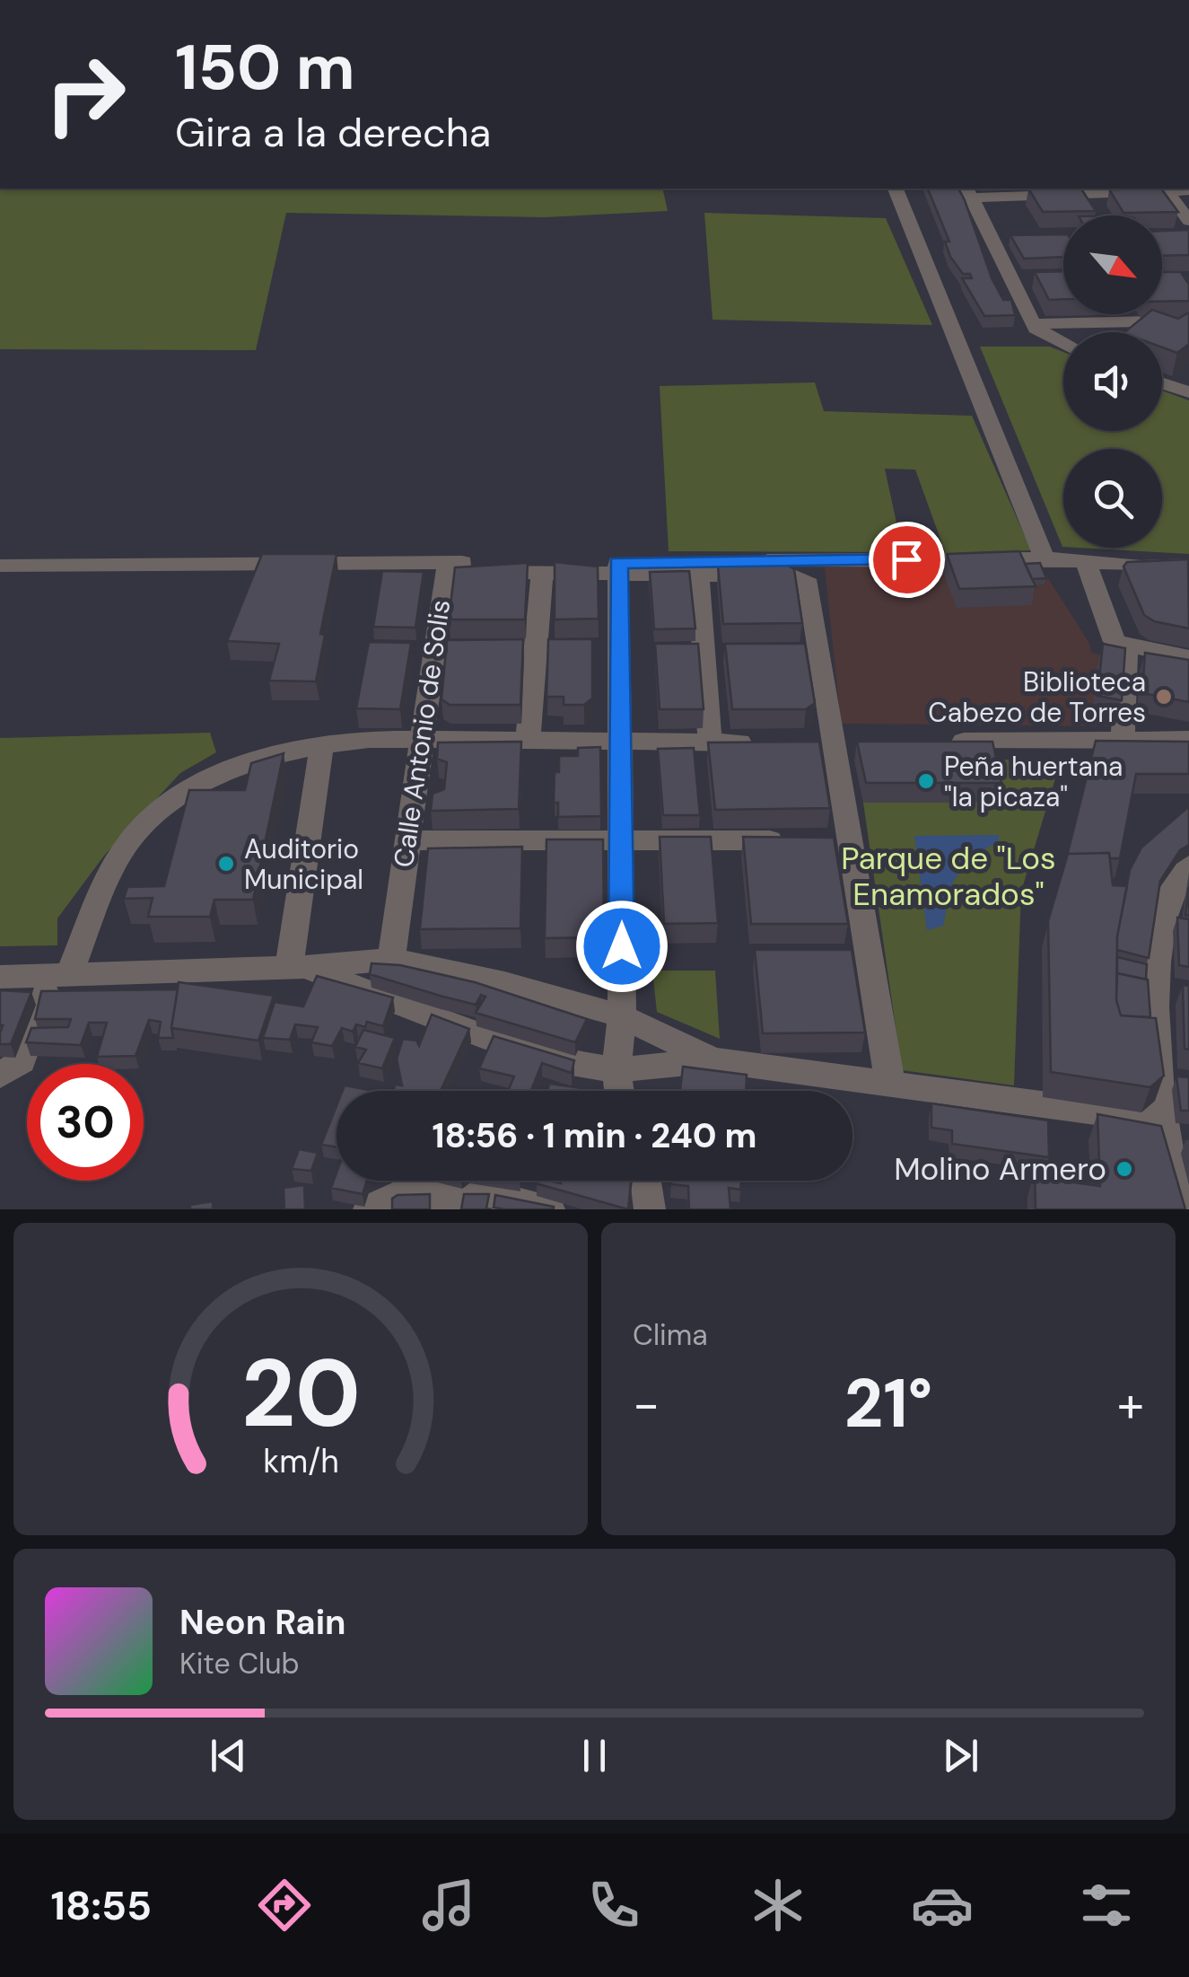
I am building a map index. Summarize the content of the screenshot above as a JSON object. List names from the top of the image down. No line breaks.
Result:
{"streets":{"street":["Calle Antonio de Solis"]},"parks":["Parque de \"Los Enamorados\""],"places":["Biblioteca Cabezo de Torres","Peña huertana \"la picaza\"","Auditorio Municipal","Molino Armero"],"north":"bottom right","page":{"turn":["150 m","Gira a la derecha"],"limit":"30","trip":"18:56 · 1 min · 240 m","tile":"Clima","heat":["−","21°","+"],"song":["Neon Rain","Kite Club"],"tabs":"18:55","gauge":["20","km/h"]}}
